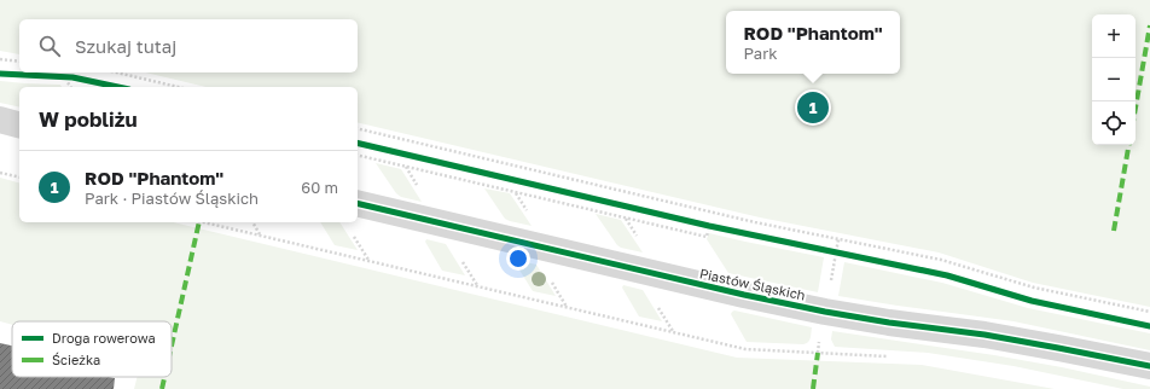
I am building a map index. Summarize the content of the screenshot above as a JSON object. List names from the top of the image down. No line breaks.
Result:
{"streets":{"street":["Piastów Śląskich"]},"legend":["Droga rowerowa","Ścieżka"],"page":{"popup":["ROD \"Phantom\"","Park"],"map_buttons":["+","−"],"search":"Szukaj tutaj","heading":"W pobliżu","pins":"1","list":[{"mark":"1","name":"ROD \"Phantom\"","note":"Park · Piastów Śląskich","value":"60 m"}]}}
